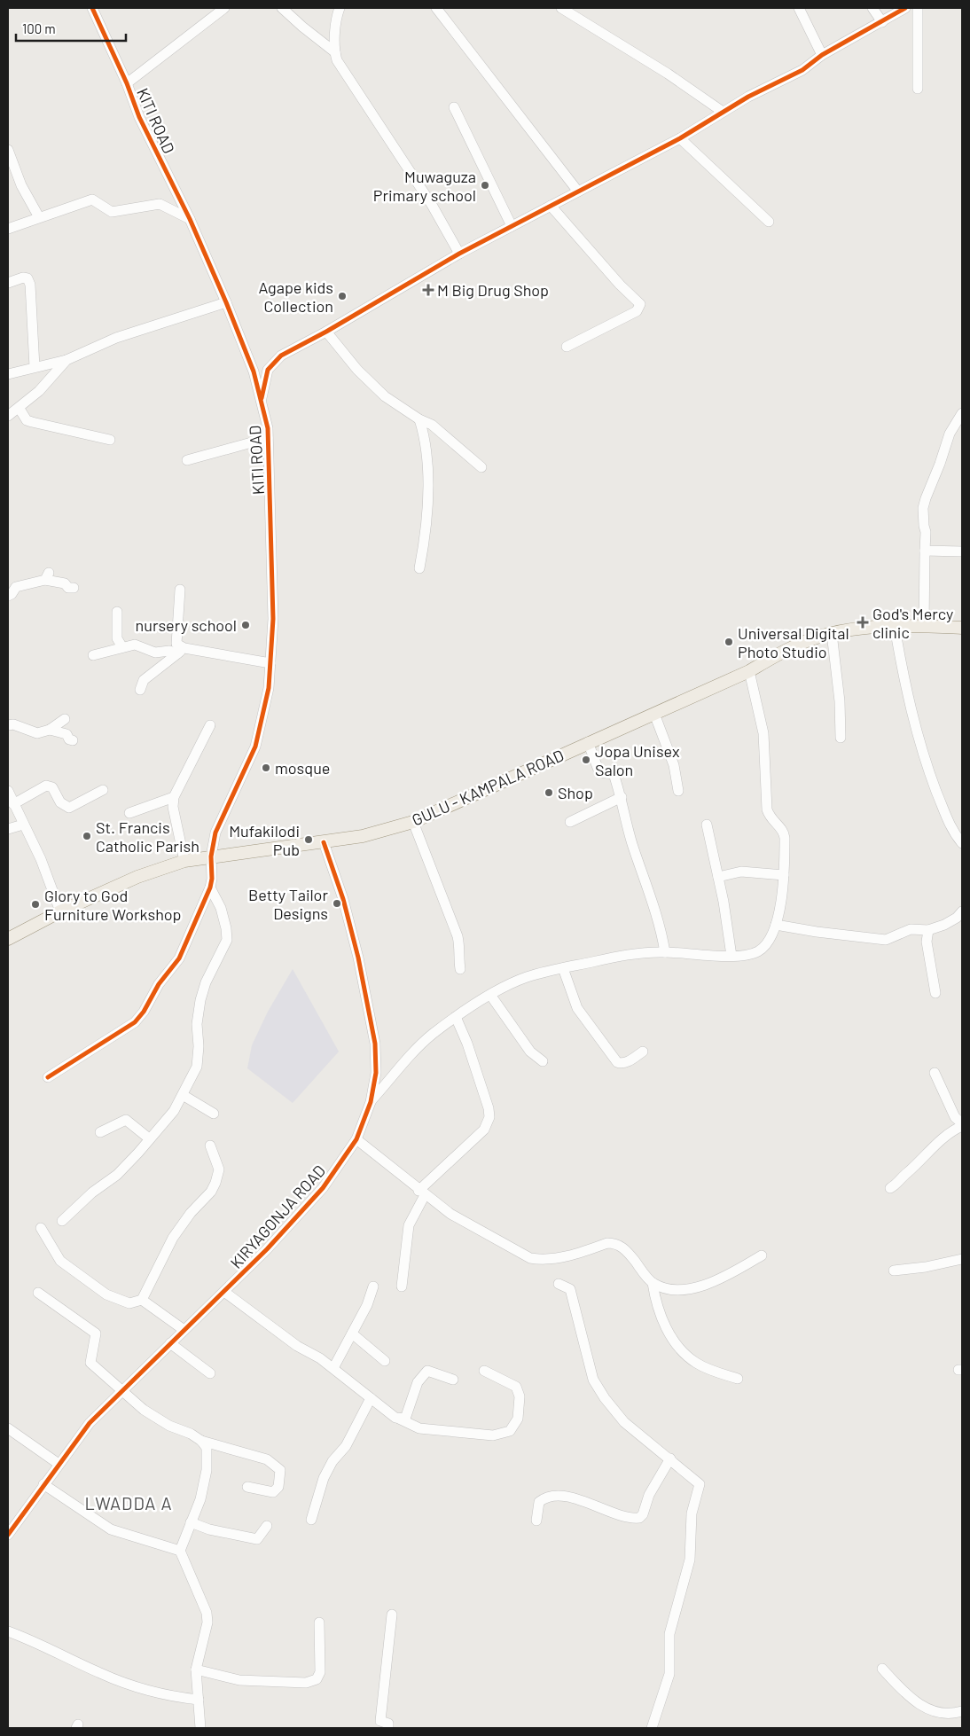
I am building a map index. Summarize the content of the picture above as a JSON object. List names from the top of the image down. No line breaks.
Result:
{"streets":{"main road":["GULU - KAMPALA ROAD"],"street":["KITI ROAD","KIRYAGONJA ROAD"]},"crossings":[["KITI ROAD","GULU - KAMPALA ROAD"],["GULU - KAMPALA ROAD","KIRYAGONJA ROAD"]],"districts":["LWADDA A"],"places":{"other":["Muwaguza Primary school","Agape kids Collection","nursery school","Universal Digital Photo Studio","Jopa Unisex Salon","mosque","Shop","St. Francis Catholic Parish","Mufakilodi Pub","Betty Tailor Designs","Glory to God Furniture Workshop"],"health":["M Big Drug Shop","God's Mercy clinic"]},"scale_bar":"100 m"}
